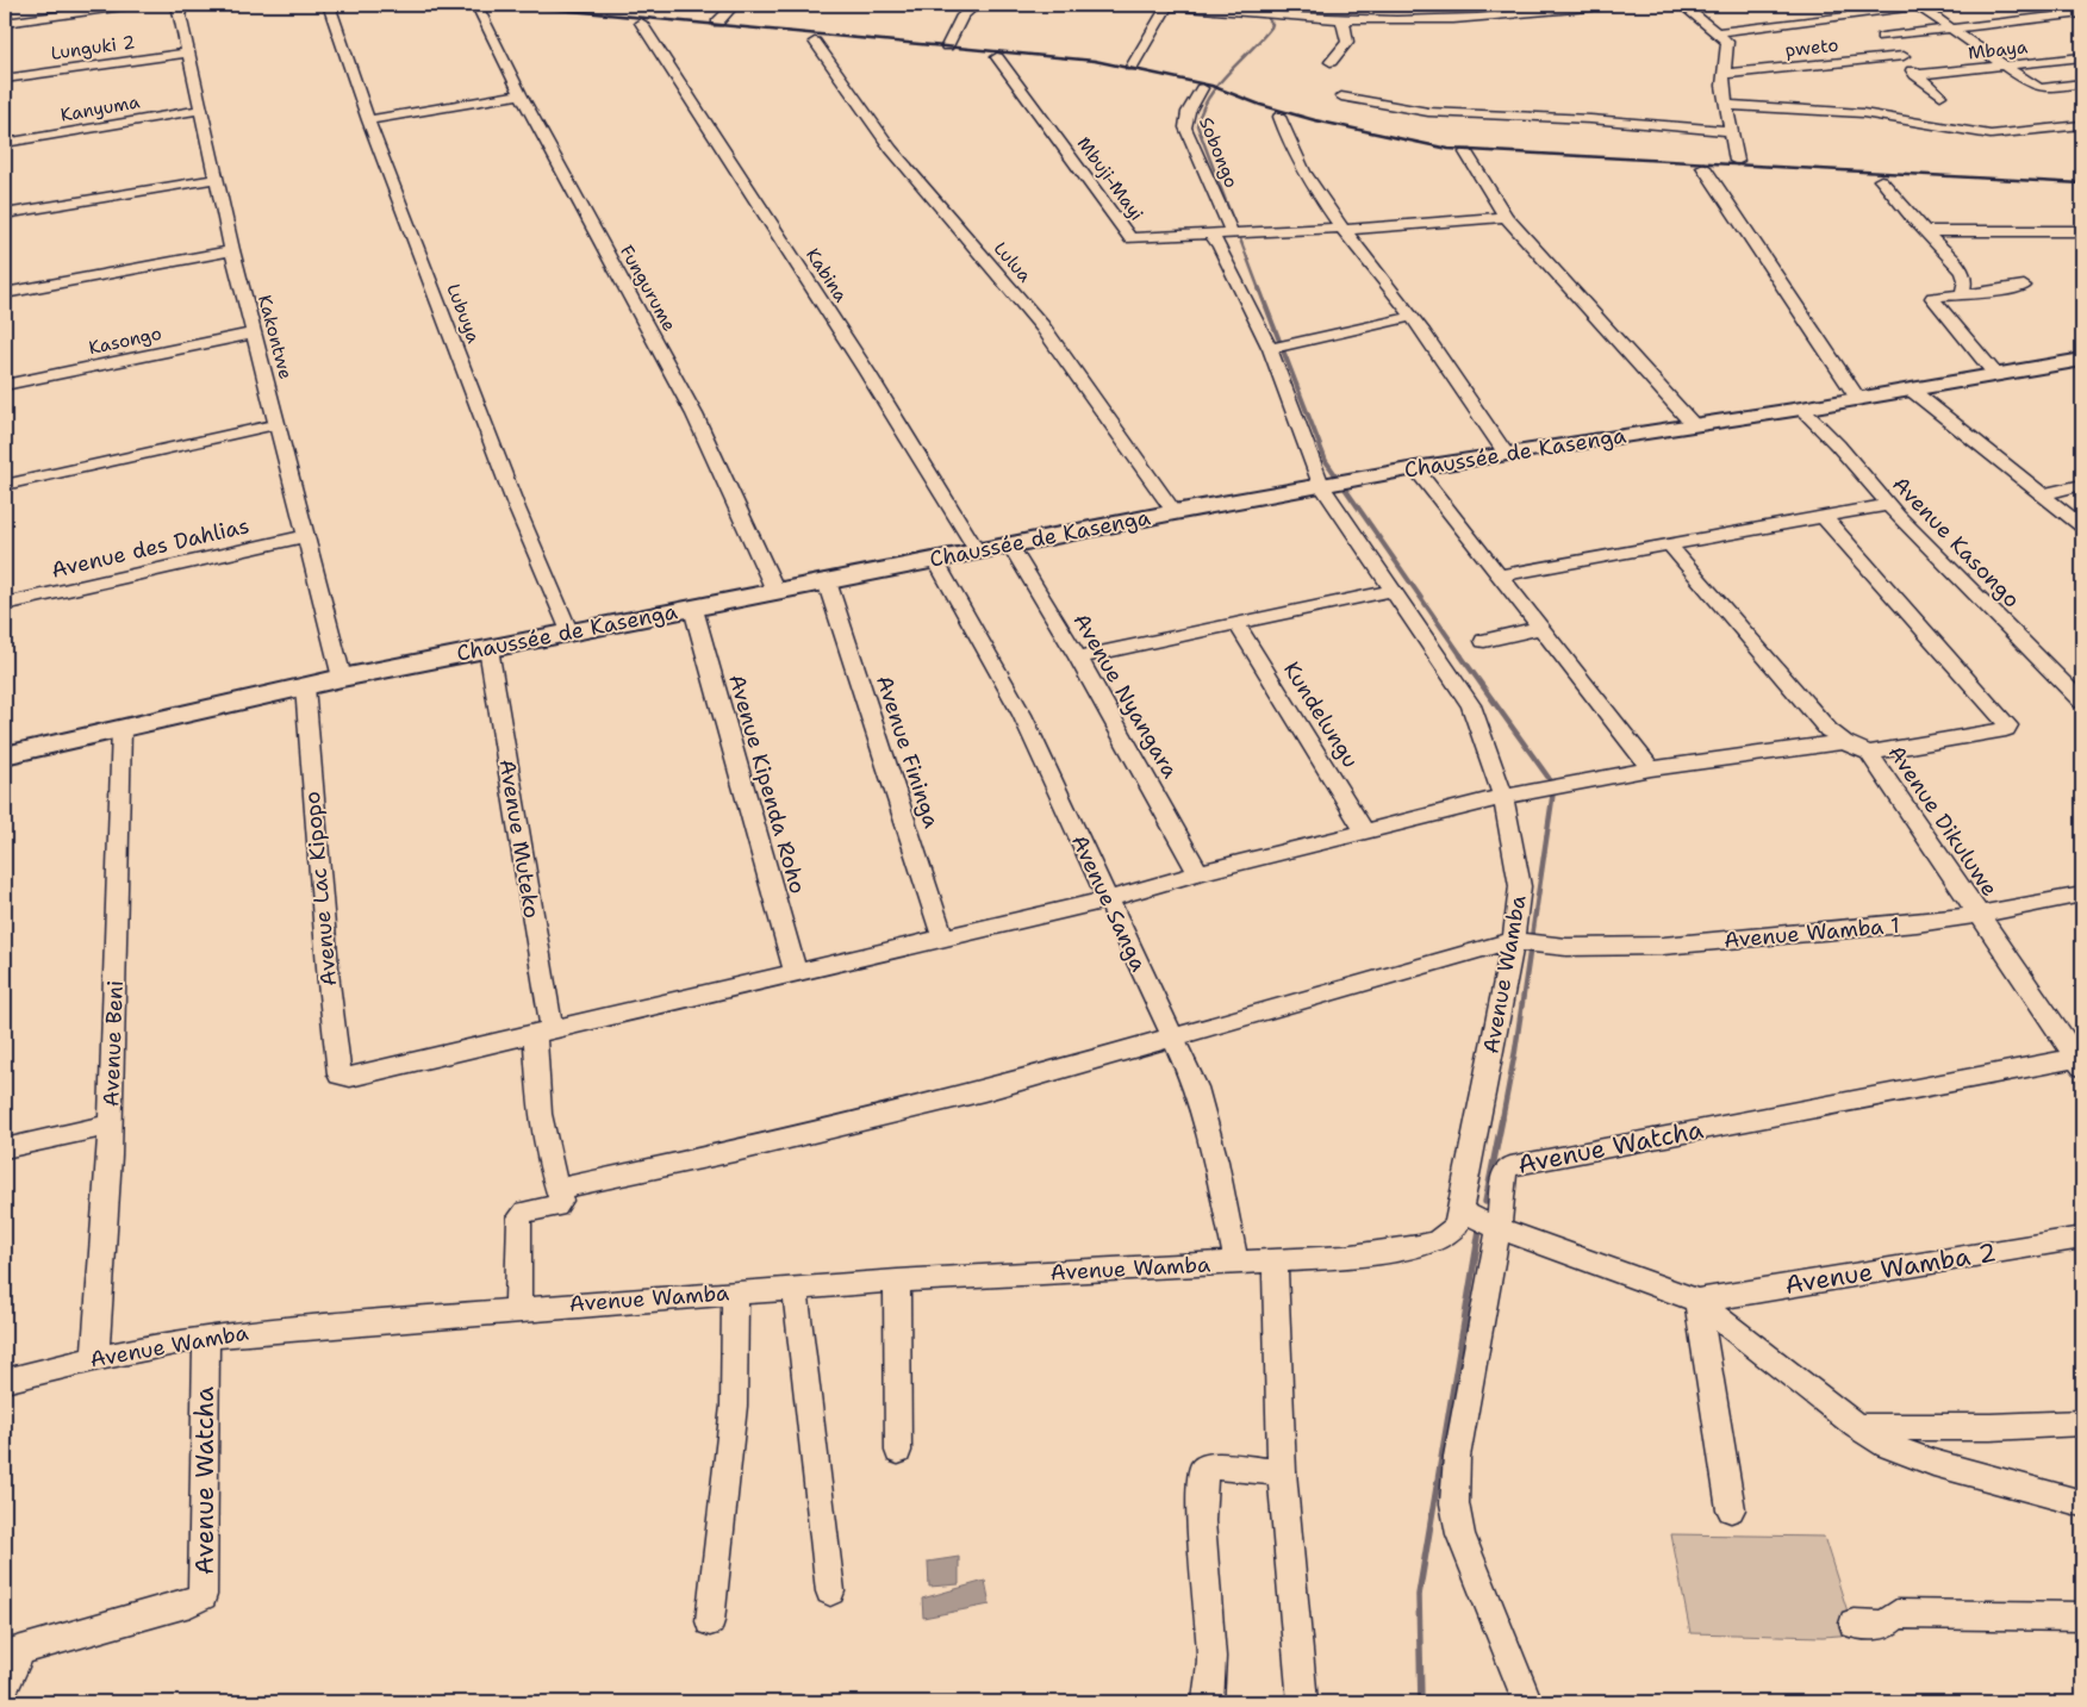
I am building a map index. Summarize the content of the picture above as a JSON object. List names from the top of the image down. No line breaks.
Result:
{"streets":{"main road":["Chaussée de Kasenga"],"street":["Lunguki 2","pweto","Mbaya","Kanyuma","Sobongo","Mbuji-Mayi","Lulua","Kabina","Fungurume","Lubuya","Kakontwe","Kasongo","Avenue Kasongo","Avenue des Dahlias","Avenue Nyangara","Kundelungu","Avenue Fininga","Avenue Kipenda Roho","Avenue Dikuluwe","Avenue Muteko","Avenue Lac Kipopo","Avenue Sanga","Avenue Wamba 1","Avenue Wamba","Avenue Beni","Avenue Watcha","Avenue Wamba 2"]},"crossings":[["Lunguki 2","Kakontwe"],["Kanyuma","Kakontwe"],["Sobongo","Mbuji-Mayi"],["Mbuji-Mayi","Avenue Wamba"],["Lulua","Chaussée de Kasenga"],["Kabina","Chaussée de Kasenga"],["Fungurume","Chaussée de Kasenga"],["Lubuya","Chaussée de Kasenga"],["Kakontwe","Kasongo"],["Kakontwe","Chaussée de Kasenga"],["Kakontwe","Avenue des Dahlias"],["Chaussée de Kasenga","Avenue Kasongo"],["Chaussée de Kasenga","Avenue Nyangara"],["Chaussée de Kasenga","Avenue Fininga"],["Chaussée de Kasenga","Avenue Kipenda Roho"],["Chaussée de Kasenga","Avenue Muteko"],["Chaussée de Kasenga","Avenue Lac Kipopo"],["Chaussée de Kasenga","Avenue Sanga"],["Chaussée de Kasenga","Avenue Wamba"],["Chaussée de Kasenga","Avenue Beni"],["Avenue Dikuluwe","Avenue Wamba 1"],["Avenue Dikuluwe","Avenue Watcha"],["Avenue Muteko","Avenue Lac Kipopo"],["Avenue Muteko","Avenue Wamba 1"],["Avenue Sanga","Avenue Wamba 1"],["Avenue Sanga","Avenue Wamba"],["Avenue Wamba 1","Avenue Wamba"],["Avenue Wamba","Avenue Beni"],["Avenue Wamba","Avenue Watcha"]]}
